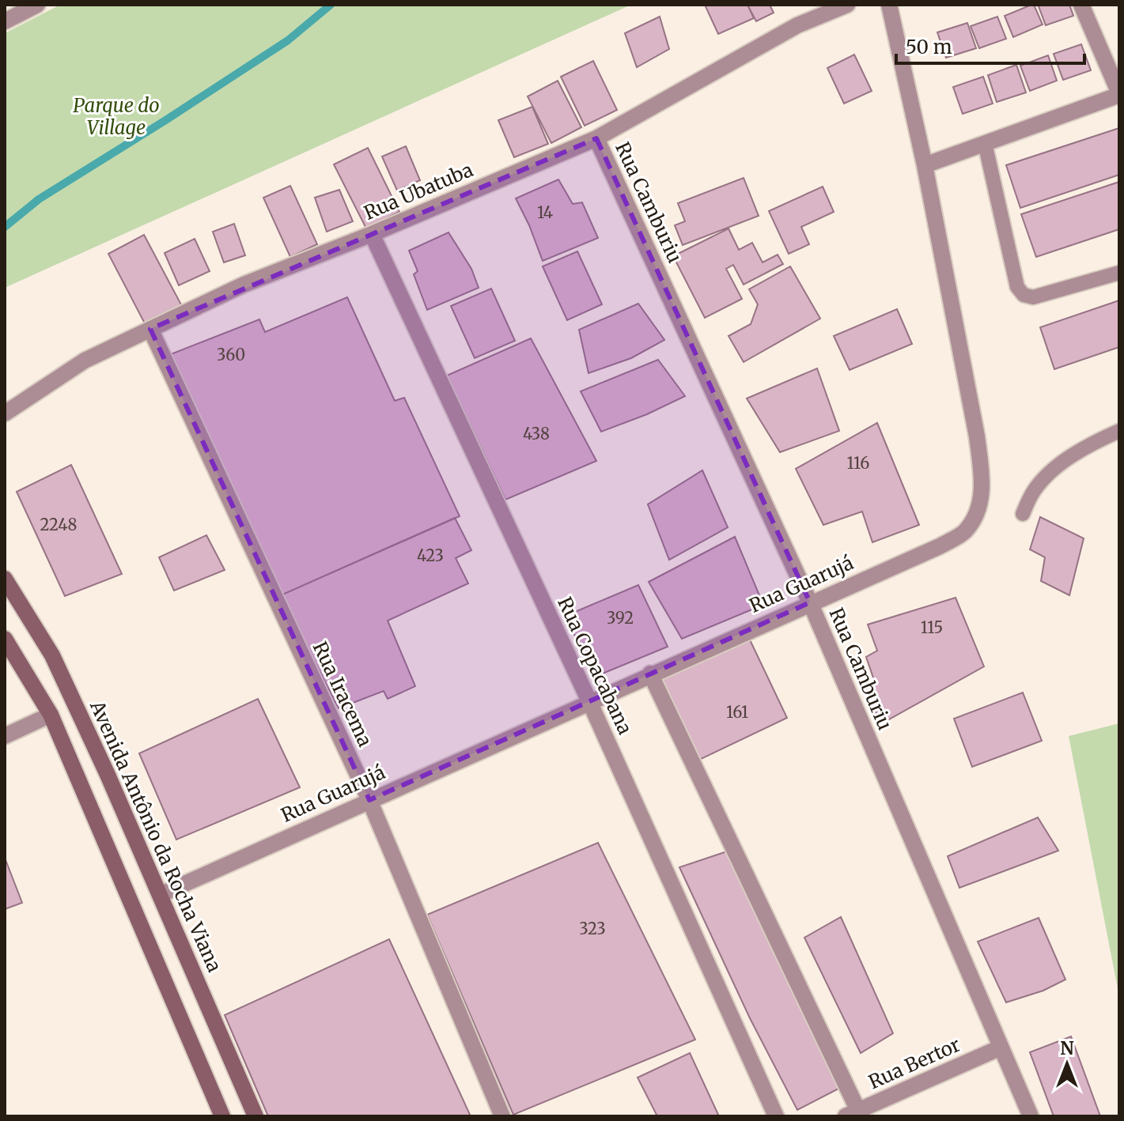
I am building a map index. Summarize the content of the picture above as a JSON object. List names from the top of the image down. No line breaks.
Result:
{"streets":{"main road":["Avenida Antônio da Rocha Viana"],"street":["Rua Ubatuba","Rua Camburiu","Rua Guarujá","Rua Copacabana","Rua Iracema","Rua Bertor"]},"crossings":[["Rua Ubatuba","Rua Camburiu"],["Rua Ubatuba","Rua Copacabana"],["Rua Ubatuba","Rua Iracema"],["Rua Camburiu","Rua Guarujá"],["Rua Camburiu","Rua Bertor"],["Rua Guarujá","Rua Copacabana"],["Rua Guarujá","Rua Iracema"],["Rua Guarujá","Avenida Antônio da Rocha Viana"]],"parks":["Parque do Village"],"house_numbers":["14","360","438","116","2248","423","392","115","161","323"],"scale_bar":"50 m","north":"top"}
